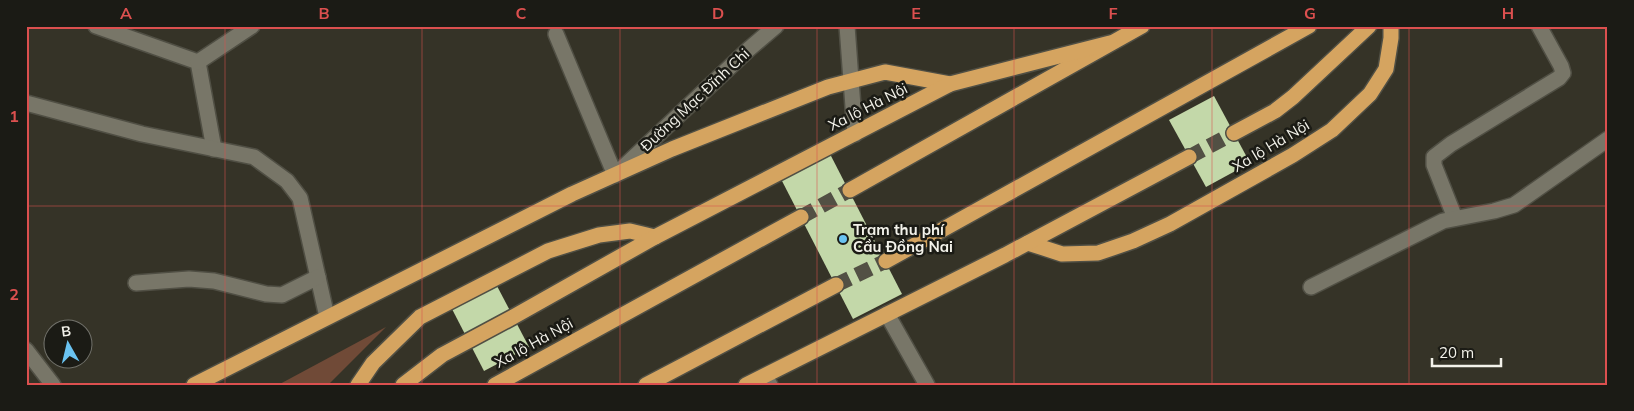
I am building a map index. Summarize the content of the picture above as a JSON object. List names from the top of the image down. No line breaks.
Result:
{"streets":{"highway":["Xa lộ Hà Nội"],"street":["Đường Mạc Đĩnh Chi"]},"places":["Trạm thu phí Cầu Đồng Nai"],"scale_bar":"20 m","north":"top","grid":{"columns":["A","B","C","D","E","F","G","H"],"rows":["1","2"]}}
